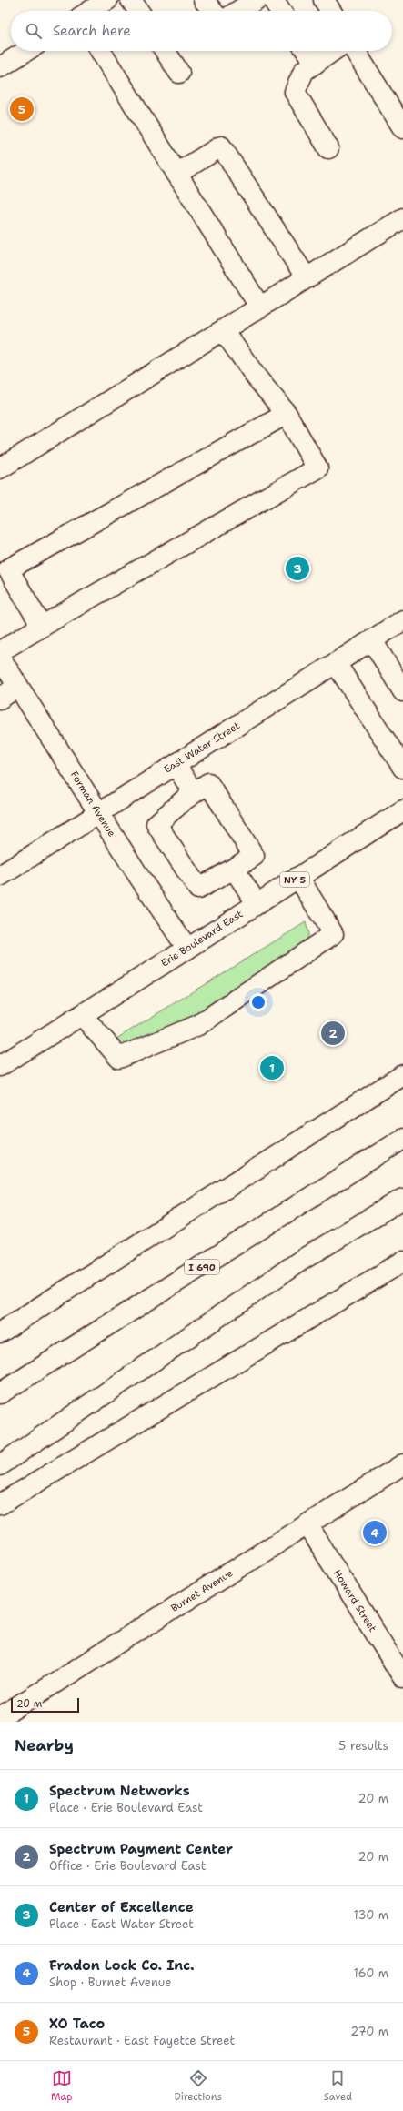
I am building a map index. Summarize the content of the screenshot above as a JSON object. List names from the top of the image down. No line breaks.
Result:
{"streets":{"main road":["East Water Street","Forman Avenue","NY 5","Erie Boulevard East","I 690","Burnet Avenue","Howard Street"]},"crossings":[["East Water Street","Forman Avenue"],["Forman Avenue","Erie Boulevard East"],["Burnet Avenue","Howard Street"]],"scale_bar":"20 m","page":{"search":"Search here","pins":["5","3","2","1","4"],"scale":"20 m","heading":["Nearby","5 results"],"list":[{"mark":"1","name":"Spectrum Networks","note":"Place · Erie Boulevard East","value":"20 m"},{"mark":"2","name":"Spectrum Payment Center","note":"Office · Erie Boulevard East","value":"20 m"},{"mark":"3","name":"Center of Excellence","note":"Place · East Water Street","value":"130 m"},{"mark":"4","name":"Fradon Lock Co. Inc.","note":"Shop · Burnet Avenue","value":"160 m"},{"mark":"5","name":"XO Taco","note":"Restaurant · East Fayette Street","value":"270 m"}],"nav":["Map","Directions","Saved"]}}
